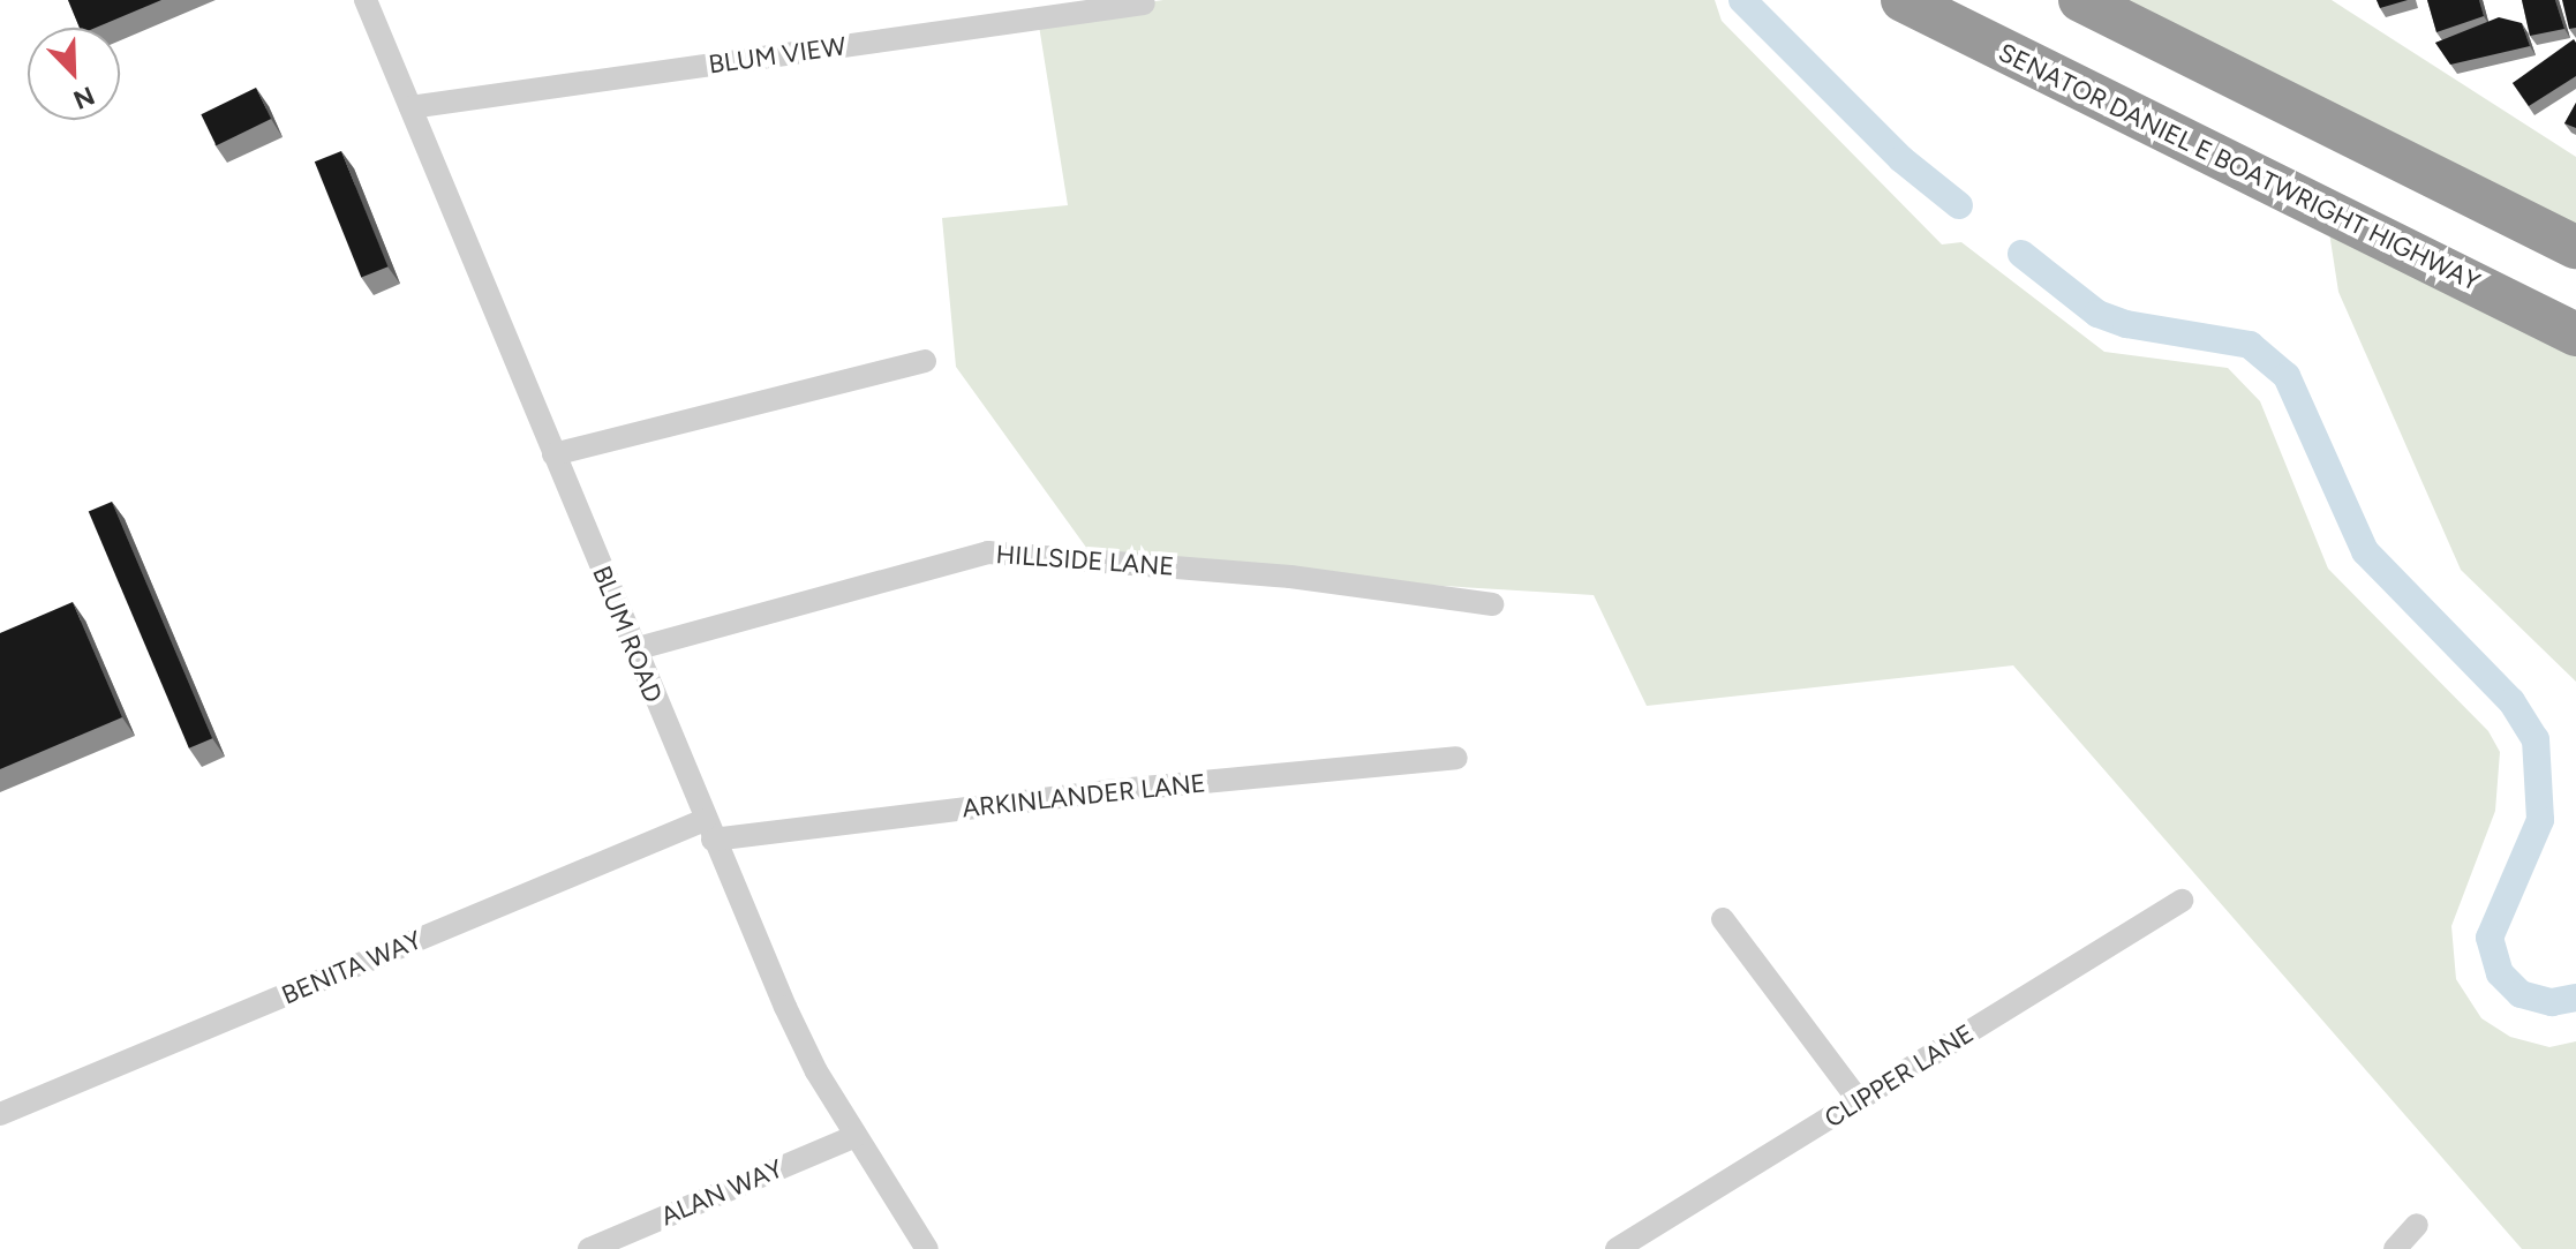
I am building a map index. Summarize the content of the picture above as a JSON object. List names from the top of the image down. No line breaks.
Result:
{"streets":{"highway":["SENATOR DANIEL E BOATWRIGHT HIGHWAY"],"street":["BLUM VIEW","HILLSIDE LANE","BLUM ROAD","ARKINLANDER LANE","BENITA WAY","CLIPPER LANE","ALAN WAY"]},"crossings":[["BLUM VIEW","BLUM ROAD"],["HILLSIDE LANE","BLUM ROAD"],["BLUM ROAD","ARKINLANDER LANE"],["BLUM ROAD","BENITA WAY"],["BLUM ROAD","ALAN WAY"],["ARKINLANDER LANE","BENITA WAY"]],"north":"bottom right"}
